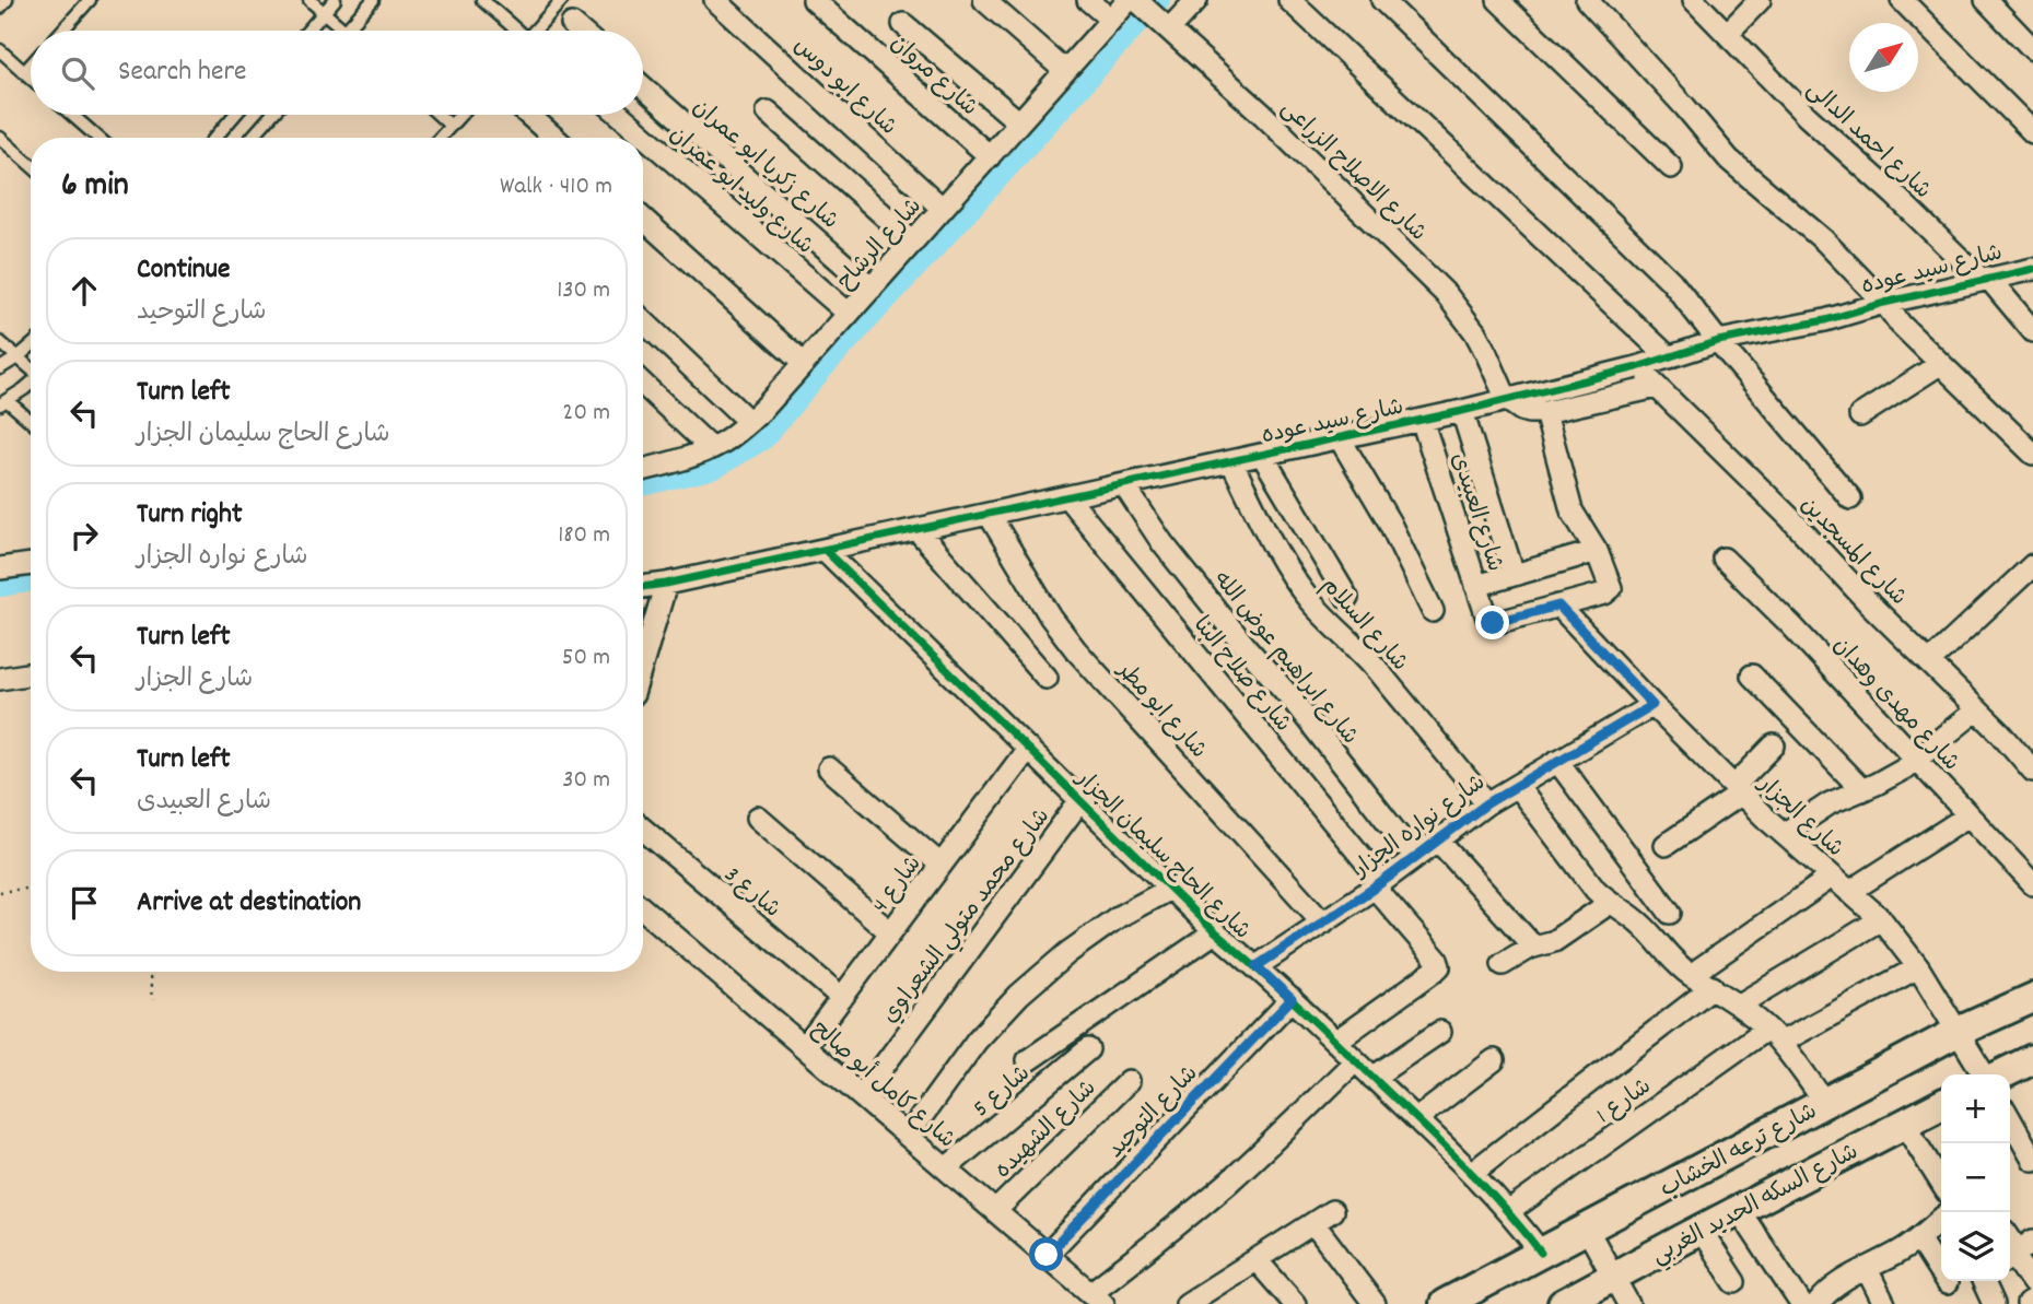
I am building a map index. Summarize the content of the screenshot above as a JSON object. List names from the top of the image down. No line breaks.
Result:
{"streets":{"street":["شارع مروان","شارع ابو دوس","شارع احمد الدالى","شارع زكريا ابو عمران","شارع الاصلاح الزراعى","شارع وليد ابو عمران","شارع الرشاح","شارع سيد عوده","شارع العبيدى","شارع المسجدين","شارع السلام","شارع ابراهيم عوض الله","شارع صلاح البنا","شارع مهدى وهدان","شارع ابو مطر","شارع الجزار","شارع نواره الجزار","شارع الحاج سليمان الجزار","شارع 4","شارع 3","شارع محمد متولي الشعراوي","شارع كامل أبو صالح","شارع 5","شارع 1","شارع التوحيد","شارع الشهيده","شارع ترعه الخشاب","شارع السكه الحديد الغربي"]},"crossings":[["شارع مروان","شارع الرشاح"],["شارع ابو دوس","شارع الرشاح"],["شارع احمد الدالى","شارع سيد عوده"],["شارع زكريا ابو عمران","شارع الرشاح"],["شارع الاصلاح الزراعى","شارع سيد عوده"],["شارع وليد ابو عمران","شارع الرشاح"],["شارع سيد عوده","شارع العبيدى"],["شارع سيد عوده","شارع المسجدين"],["شارع سيد عوده","شارع السلام"],["شارع سيد عوده","شارع ابراهيم عوض الله"],["شارع سيد عوده","شارع صلاح البنا"],["شارع سيد عوده","شارع ابو مطر"],["شارع سيد عوده","شارع الحاج سليمان الجزار"],["شارع العبيدى","شارع الجزار"],["شارع السلام","شارع نواره الجزار"],["شارع ابراهيم عوض الله","شارع نواره الجزار"],["شارع صلاح البنا","شارع نواره الجزار"],["شارع صلاح البنا","شارع الحاج سليمان الجزار"],["شارع ابو مطر","شارع نواره الجزار"],["شارع الجزار","شارع نواره الجزار"],["شارع الجزار","شارع 1"],["شارع الجزار","شارع ترعه الخشاب"],["شارع نواره الجزار","شارع الحاج سليمان الجزار"],["شارع الحاج سليمان الجزار","شارع 4"],["شارع الحاج سليمان الجزار","شارع محمد متولي الشعراوي"],["شارع الحاج سليمان الجزار","شارع 1"],["شارع الحاج سليمان الجزار","شارع التوحيد"],["شارع الحاج سليمان الجزار","شارع ترعه الخشاب"],["شارع 4","شارع 3"],["شارع 4","شارع كامل أبو صالح"],["شارع محمد متولي الشعراوي","شارع كامل أبو صالح"],["شارع كامل أبو صالح","شارع 5"],["شارع كامل أبو صالح","شارع التوحيد"],["شارع كامل أبو صالح","شارع الشهيده"]],"north":"top right","page":{"search":"Search here","heading":["6 min","Walk · 410 m"],"list":[["Continue","شارع التوحيد","130 m"],["Turn left","شارع الحاج سليمان الجزار","20 m"],["Turn right","شارع نواره الجزار","180 m"],["Turn left","شارع الجزار","50 m"],["Turn left","شارع العبيدى","30 m"],"Arrive at destination"],"map_buttons":["+","−"]}}
